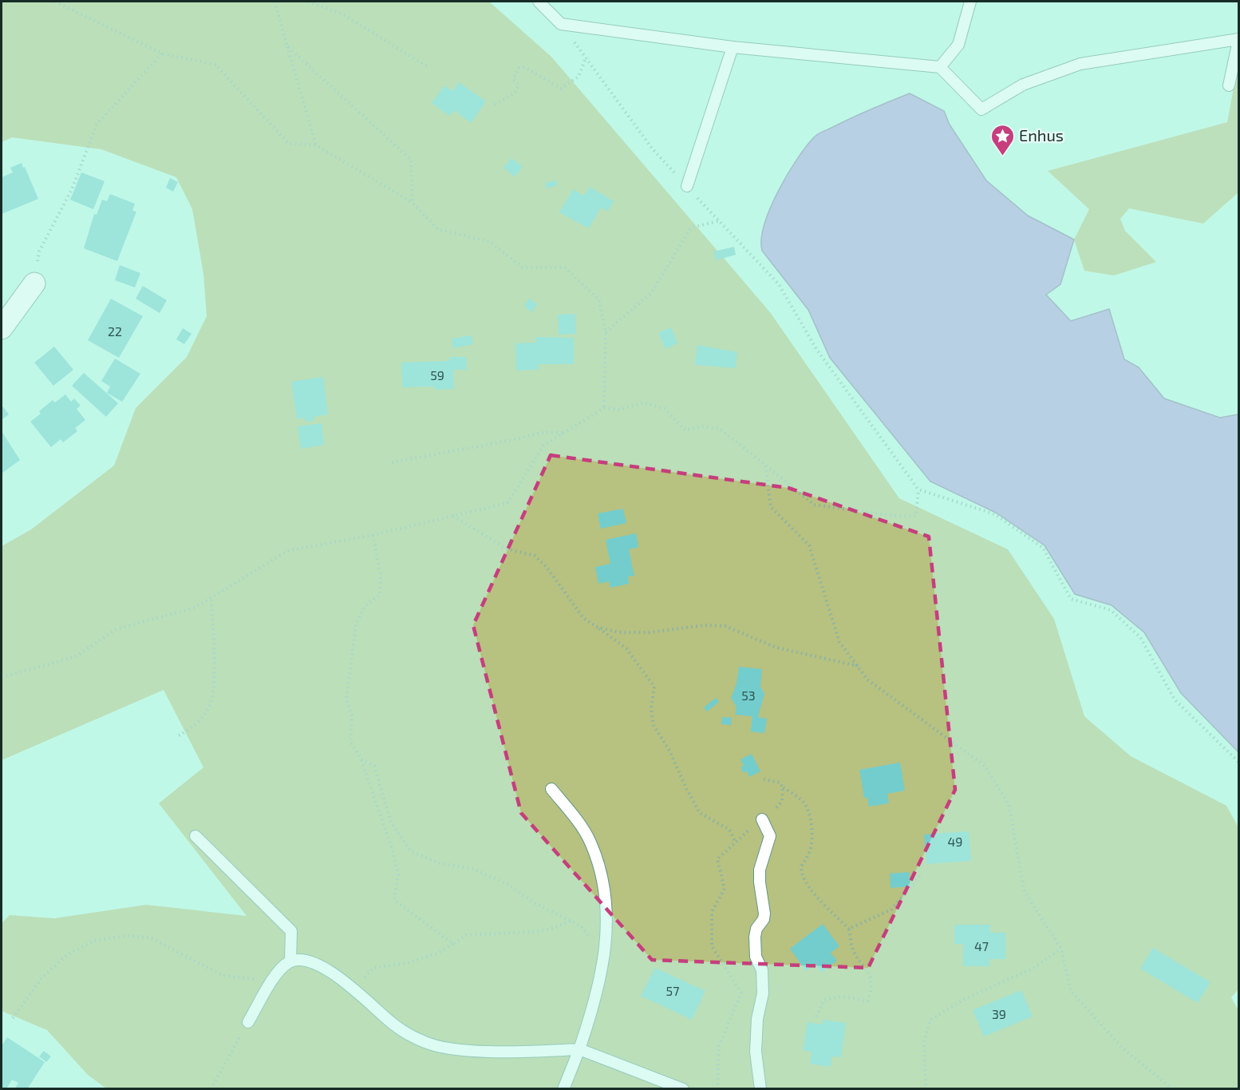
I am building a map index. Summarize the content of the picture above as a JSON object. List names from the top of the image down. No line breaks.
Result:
{"places":{"place":["Enhus"]},"house_numbers":["22","59","53","49","47","57","39"]}
